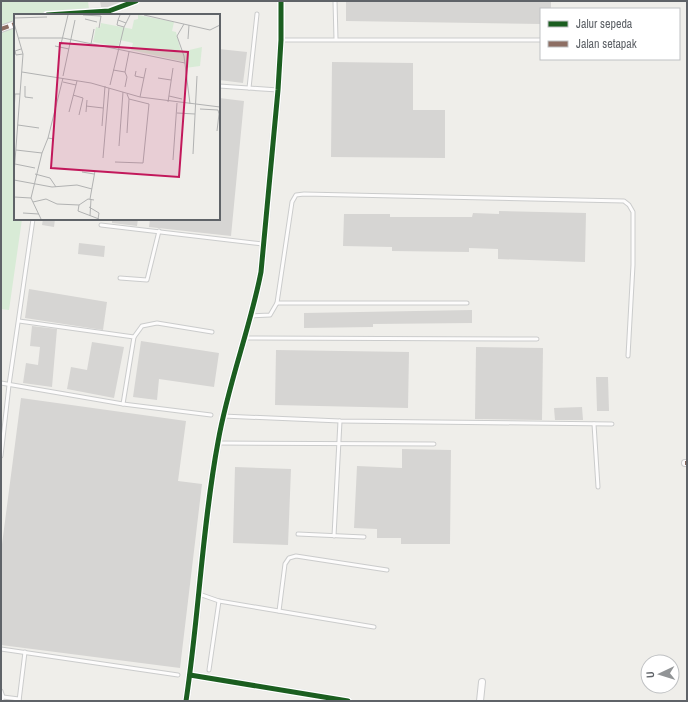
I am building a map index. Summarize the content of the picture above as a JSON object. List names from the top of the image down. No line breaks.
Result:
{"legend":["Jalur sepeda","Jalan setapak"],"north":"left"}
